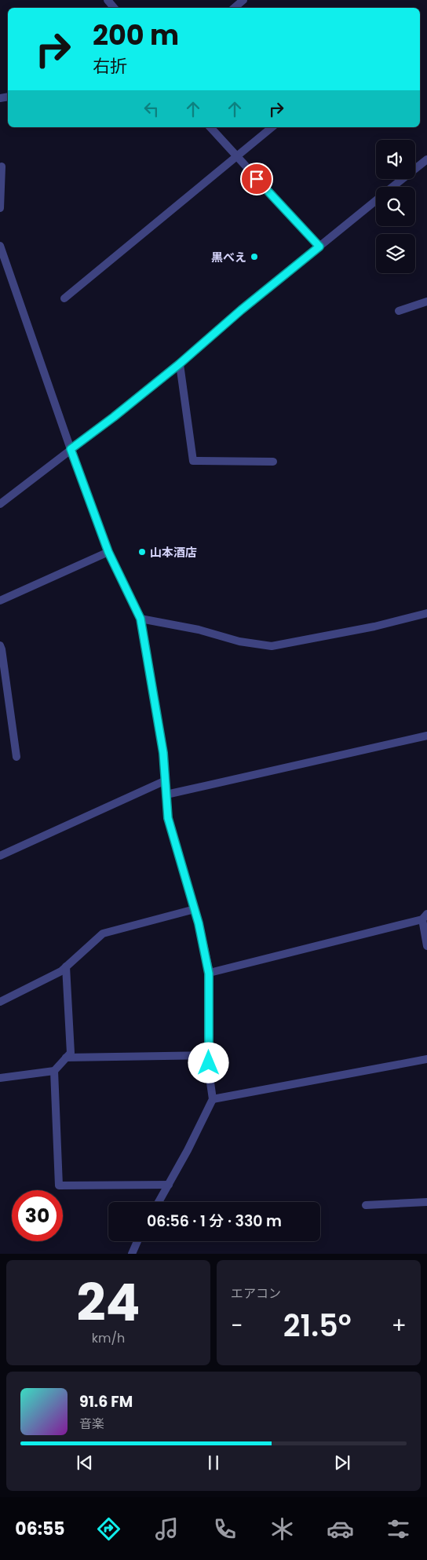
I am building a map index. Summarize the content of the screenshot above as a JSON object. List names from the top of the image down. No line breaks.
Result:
{"places":["黒べえ","山本酒店"],"page":{"turn":["200 m","右折"],"limit":"30","trip":"06:56 · 1 分 · 330 m","tile":[["24","km/h"],"エアコン"],"heat":["−","21.5°","+"],"song":["91.6 FM","音楽"],"tabs":"06:55"}}
